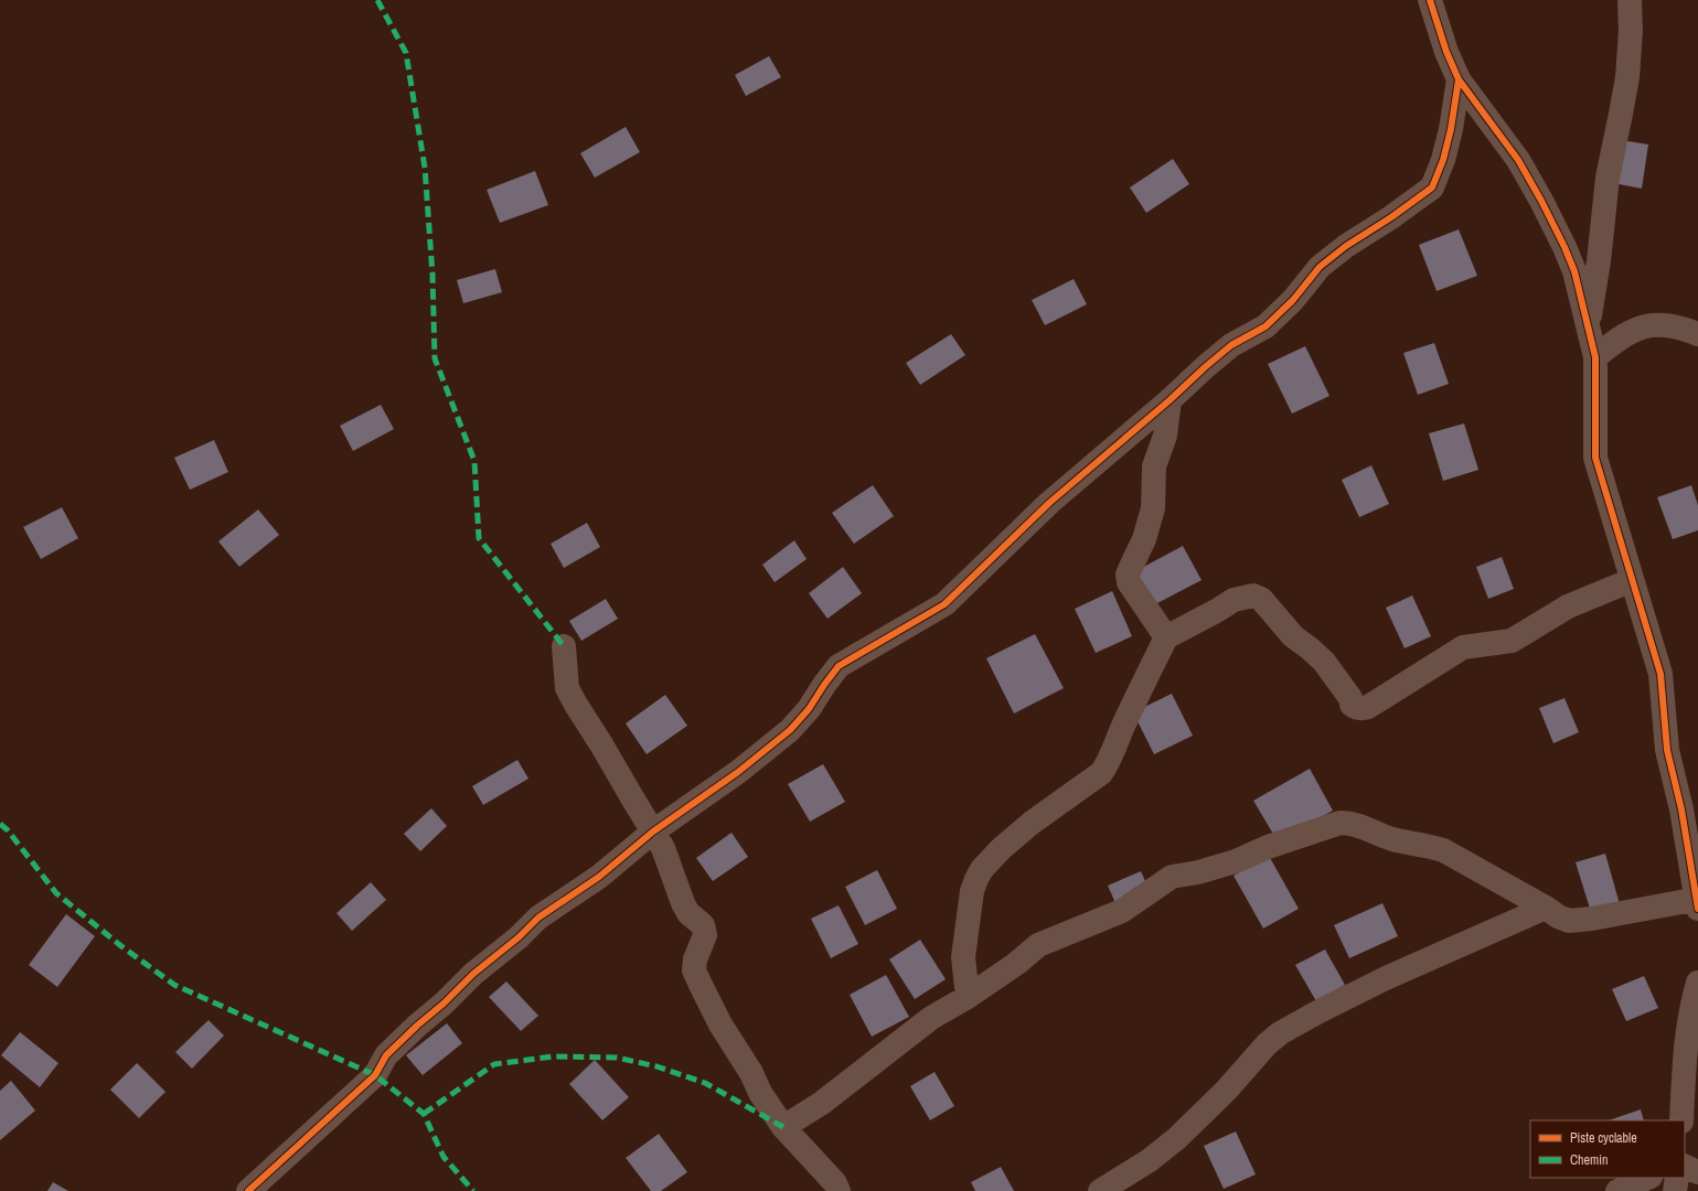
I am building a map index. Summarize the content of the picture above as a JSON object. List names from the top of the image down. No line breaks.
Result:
{"legend":["Piste cyclable","Chemin"]}
